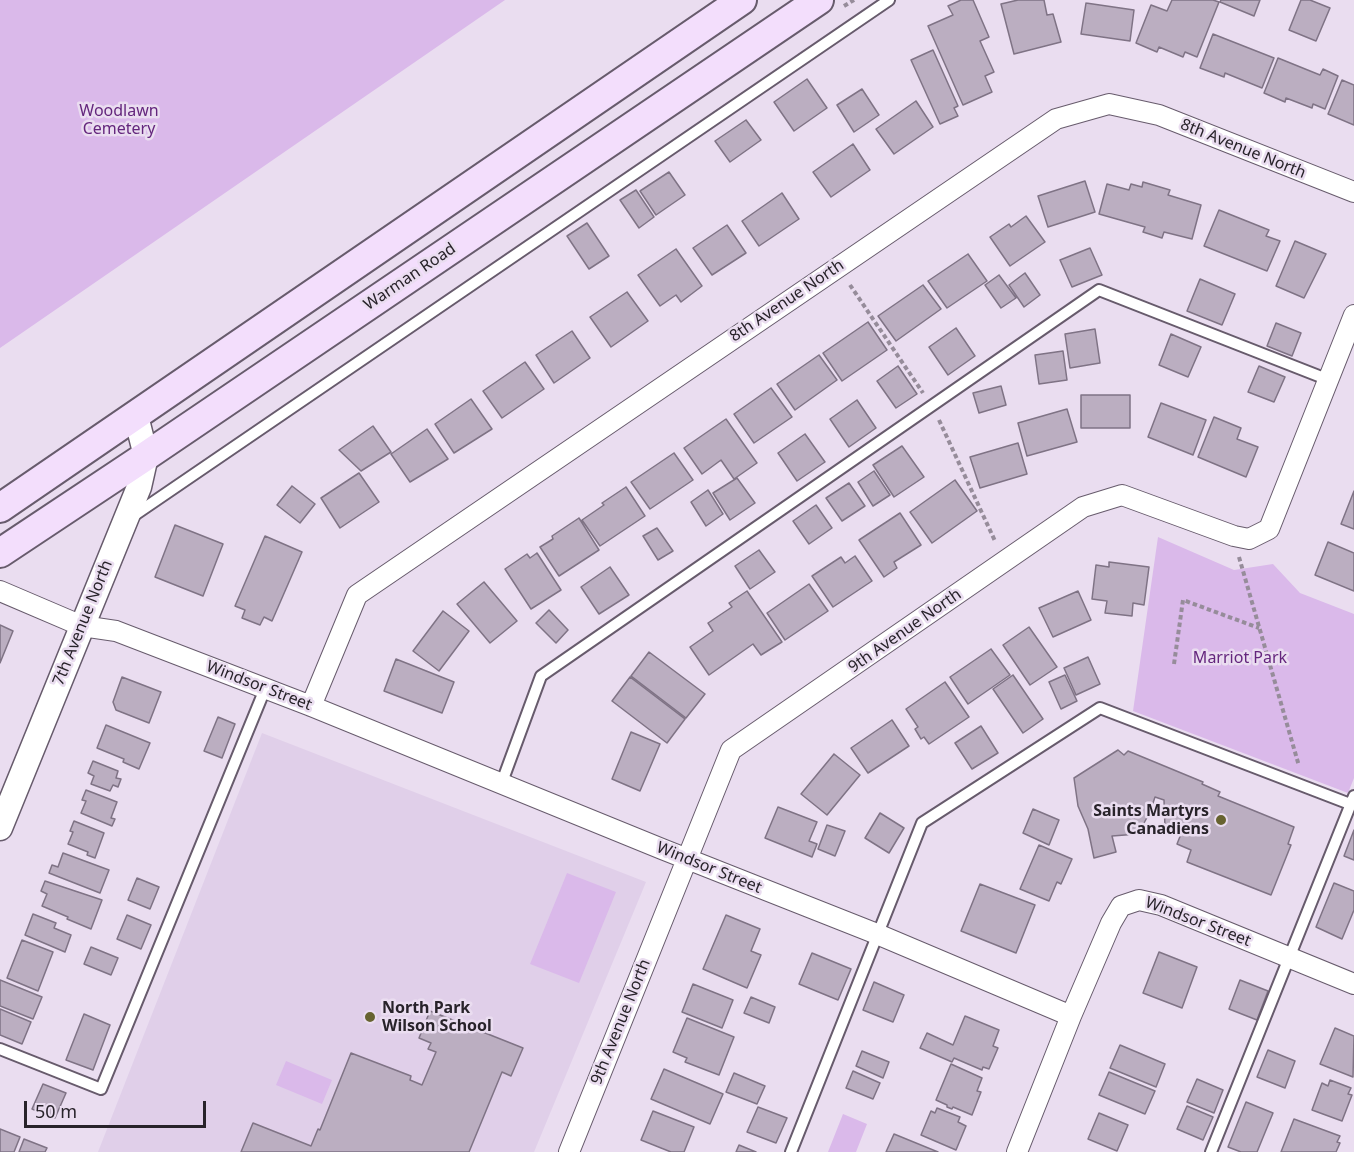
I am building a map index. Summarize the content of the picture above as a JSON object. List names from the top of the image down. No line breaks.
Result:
{"streets":{"main road":["Warman Road"],"street":["8th Avenue North","7th Avenue North","9th Avenue North","Windsor Street"]},"crossings":[["8th Avenue North","Windsor Street"],["Warman Road","7th Avenue North"],["7th Avenue North","Windsor Street"],["9th Avenue North","Windsor Street"]],"parks":["Woodlawn Cemetery","Marriot Park"],"places":["Saints Martyrs Canadiens","North Park Wilson School"],"scale_bar":"50 m"}
